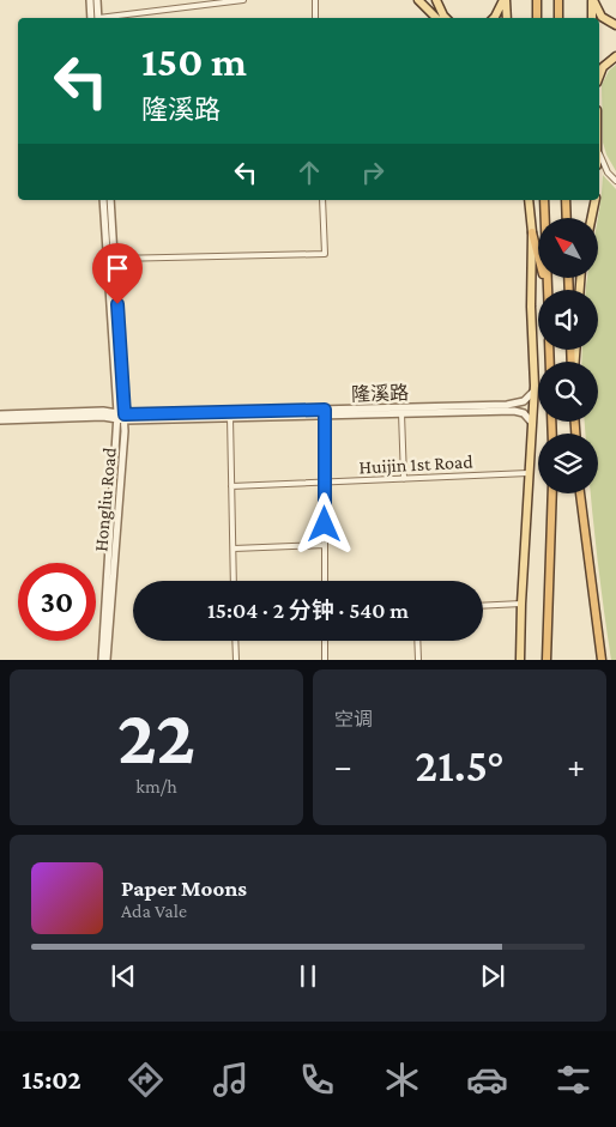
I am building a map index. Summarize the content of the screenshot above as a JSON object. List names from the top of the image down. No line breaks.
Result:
{"streets":{"street":["隆溪路","Huijin 1st Road","Hongliu Road"]},"crossings":[["隆溪路","Hongliu Road"]],"north":"top left","page":{"turn":["150 m","隆溪路"],"limit":"30","trip":"15:04 · 2 分钟 · 540 m","tile":[["22","km/h"],"空调"],"heat":["−","21.5°","+"],"song":["Paper Moons","Ada Vale"],"tabs":"15:02"}}
